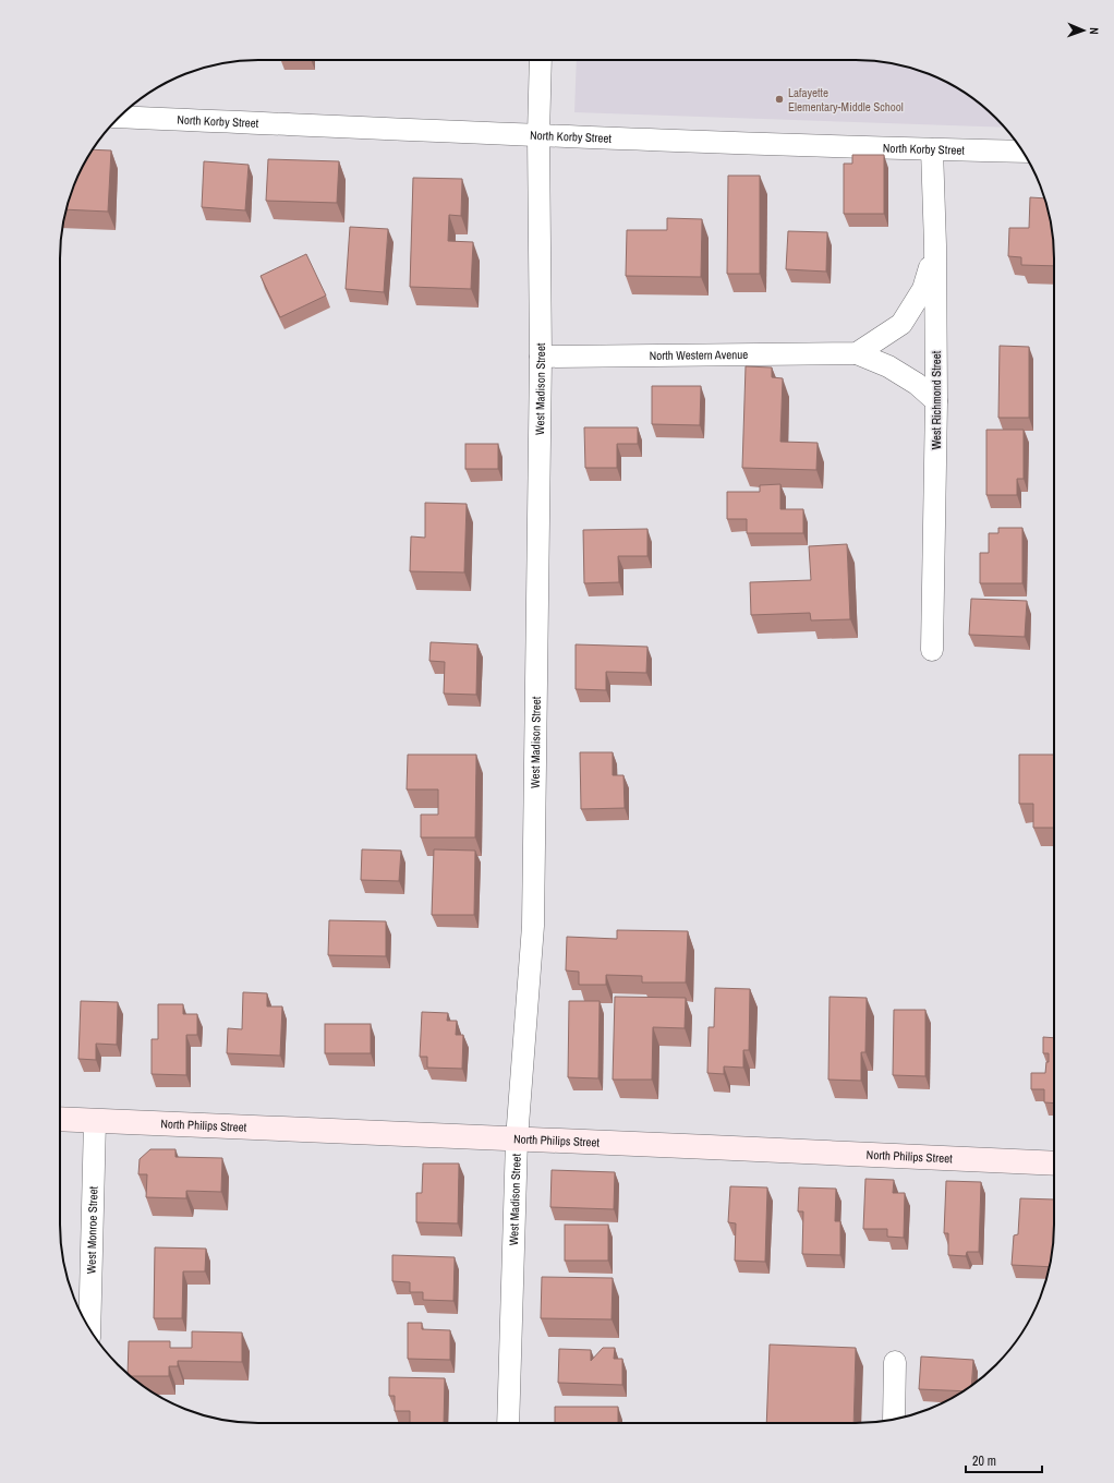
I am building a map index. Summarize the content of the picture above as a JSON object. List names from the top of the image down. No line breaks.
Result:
{"streets":{"street":["North Korby Street","North Western Avenue","West Madison Street","West Richmond Street","North Philips Street","West Monroe Street"]},"crossings":[["North Korby Street","West Madison Street"],["North Korby Street","West Richmond Street"],["North Western Avenue","West Madison Street"],["North Western Avenue","West Richmond Street"],["West Madison Street","North Philips Street"],["North Philips Street","West Monroe Street"]],"places":["Lafayette Elementary-Middle School"],"scale_bar":"20 m","north":"right"}
